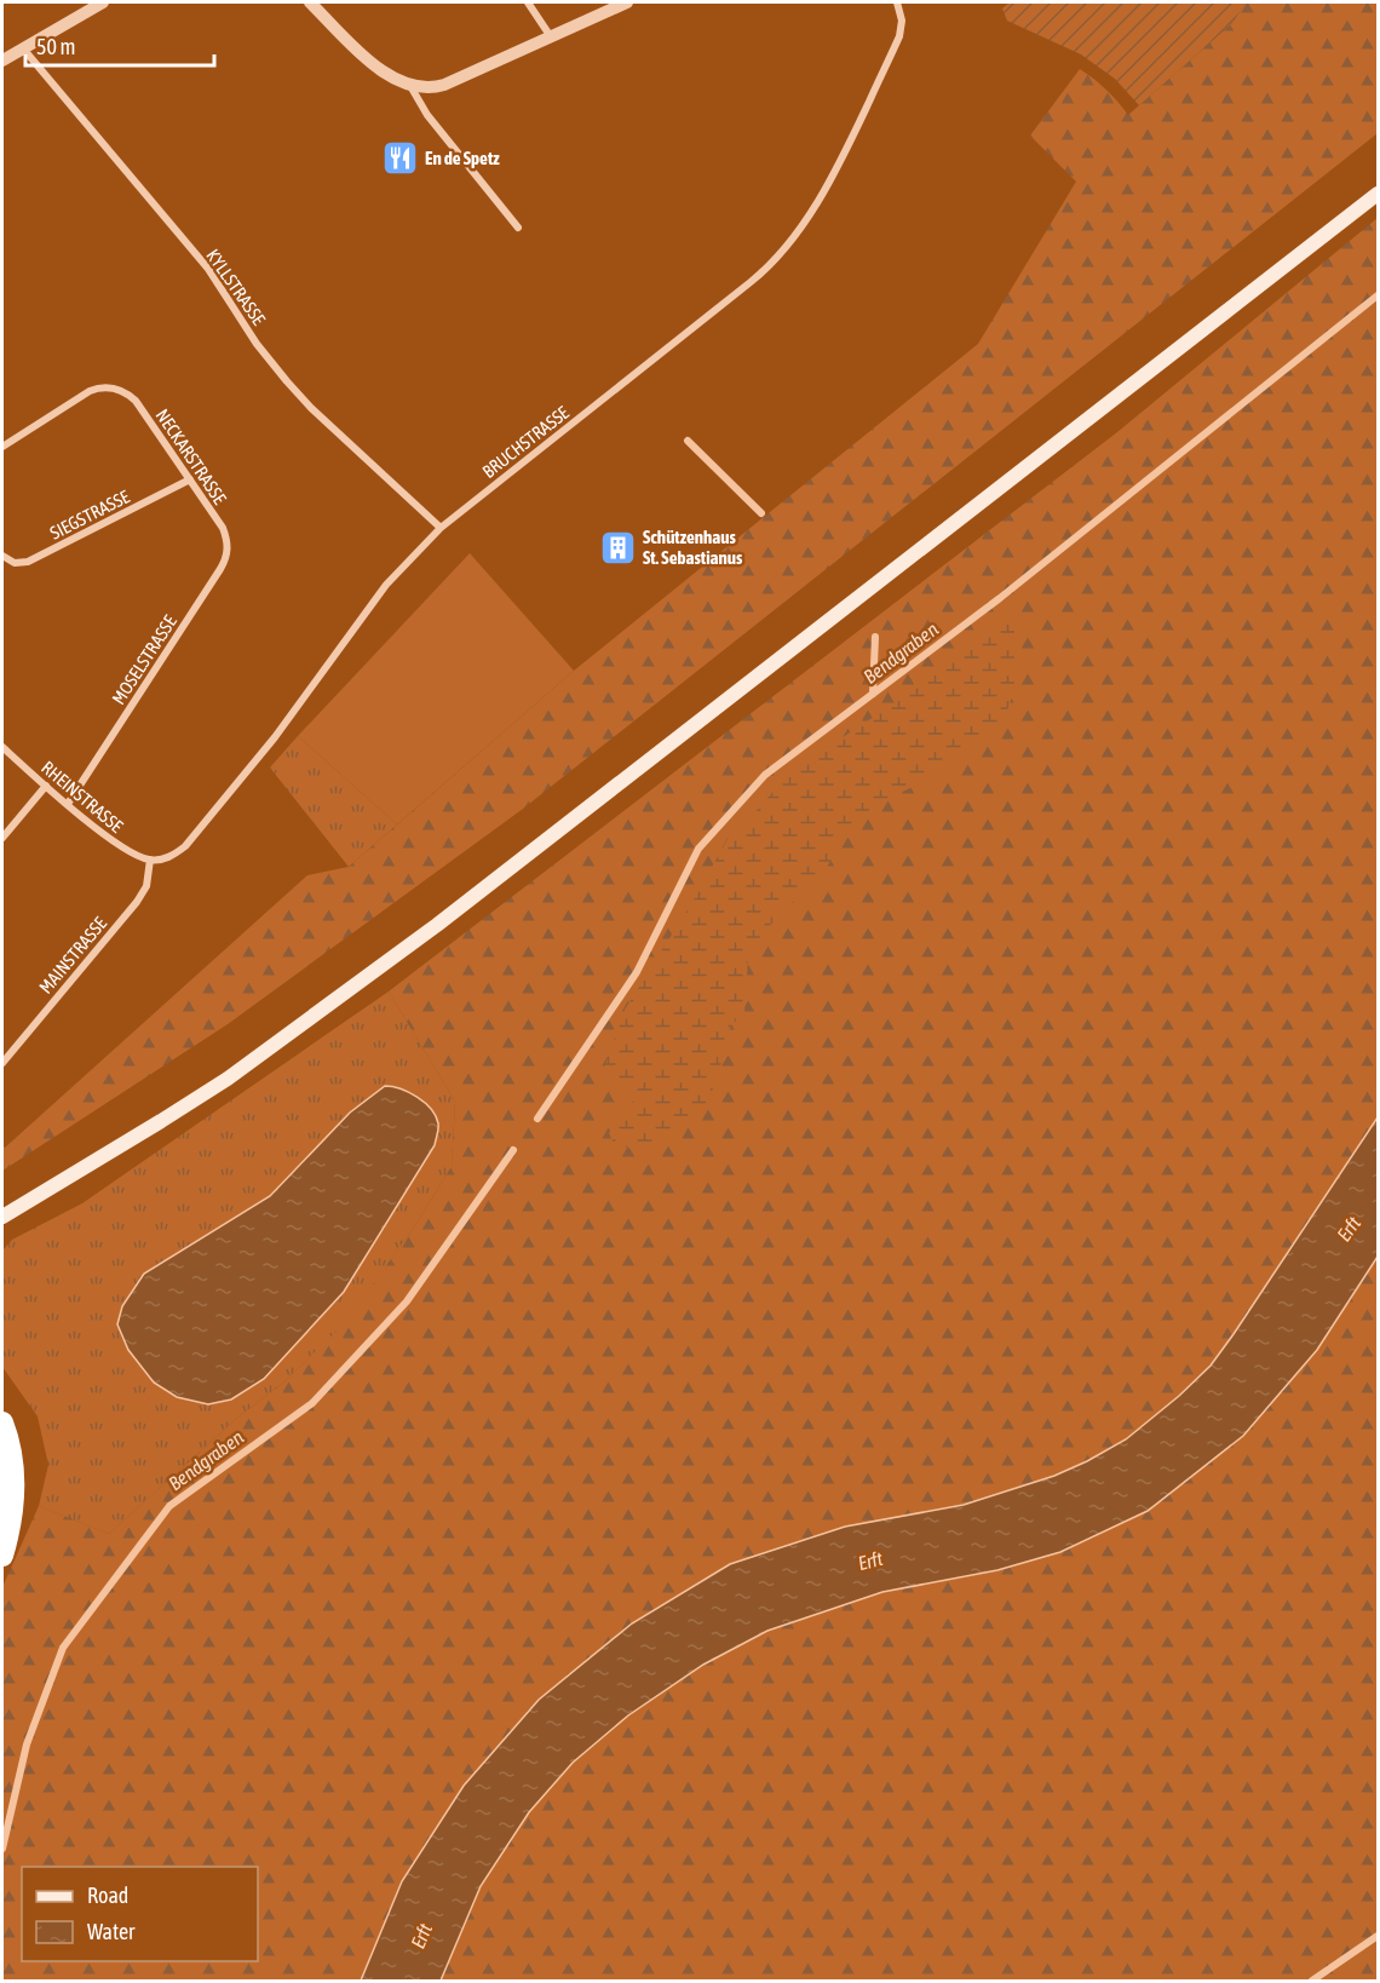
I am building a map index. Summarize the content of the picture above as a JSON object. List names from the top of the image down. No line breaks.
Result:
{"streets":{"street":["KYLLSTRASSE","BRUCHSTRASSE","NECKARSTRASSE","SIEGSTRASSE","MOSELSTRASSE","RHEINSTRASSE","MAINSTRASSE"]},"crossings":[["KYLLSTRASSE","BRUCHSTRASSE"],["BRUCHSTRASSE","RHEINSTRASSE"],["BRUCHSTRASSE","MAINSTRASSE"],["NECKARSTRASSE","SIEGSTRASSE"],["NECKARSTRASSE","MOSELSTRASSE"],["MOSELSTRASSE","RHEINSTRASSE"],["RHEINSTRASSE","MAINSTRASSE"]],"water":["Bendgraben","Erft"],"places":{"restaurant":["En de Spetz"],"building":["Schützenhaus St. Sebastianus"]},"legend":["Road","Water"],"scale_bar":"50 m"}
